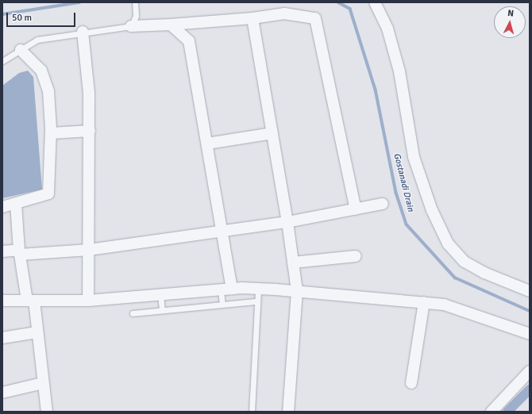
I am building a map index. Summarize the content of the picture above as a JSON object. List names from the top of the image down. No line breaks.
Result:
{"water":["Gostanadi Drain"],"scale_bar":"50 m","north":"top"}
